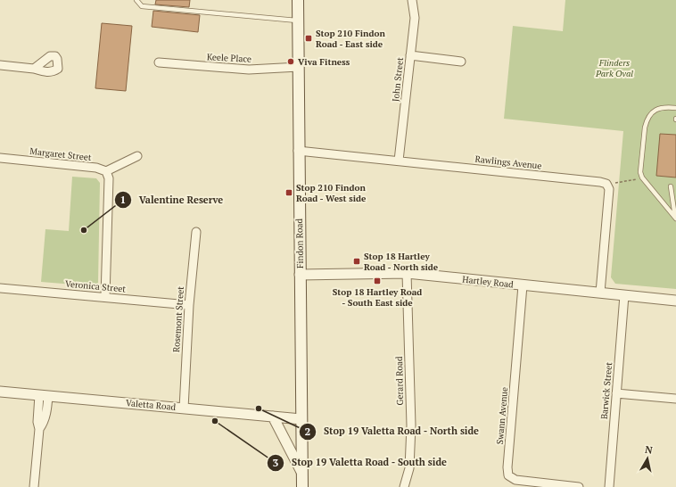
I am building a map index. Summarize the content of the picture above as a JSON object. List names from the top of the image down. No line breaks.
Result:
{"streets":{"main road":["Findon Road"],"street":["Keele Place","John Street","Margaret Street","Rawlings Avenue","Hartley Road","Veronica Street","Rosemont Street","Gerard Road","Barwick Street","Valetta Road","Swann Avenue"]},"crossings":[["Keele Place","Findon Road"],["John Street","Rawlings Avenue"],["Rawlings Avenue","Findon Road"],["Findon Road","Hartley Road"],["Findon Road","Valetta Road"],["Hartley Road","Gerard Road"],["Hartley Road","Barwick Street"],["Hartley Road","Swann Avenue"],["Veronica Street","Rosemont Street"],["Rosemont Street","Valetta Road"]],"parks":["Flinders Park Oval"],"places":{"transit":["Stop 210 Findon Road - East side","Stop 210 Findon Road - West side","Stop 18 Hartley Road - North side","Stop 18 Hartley Road - South East side"],"other":["Viva Fitness","Valentine Reserve","Stop 19 Valetta Road - North side","Stop 19 Valetta Road - South side"]},"north":"top"}
